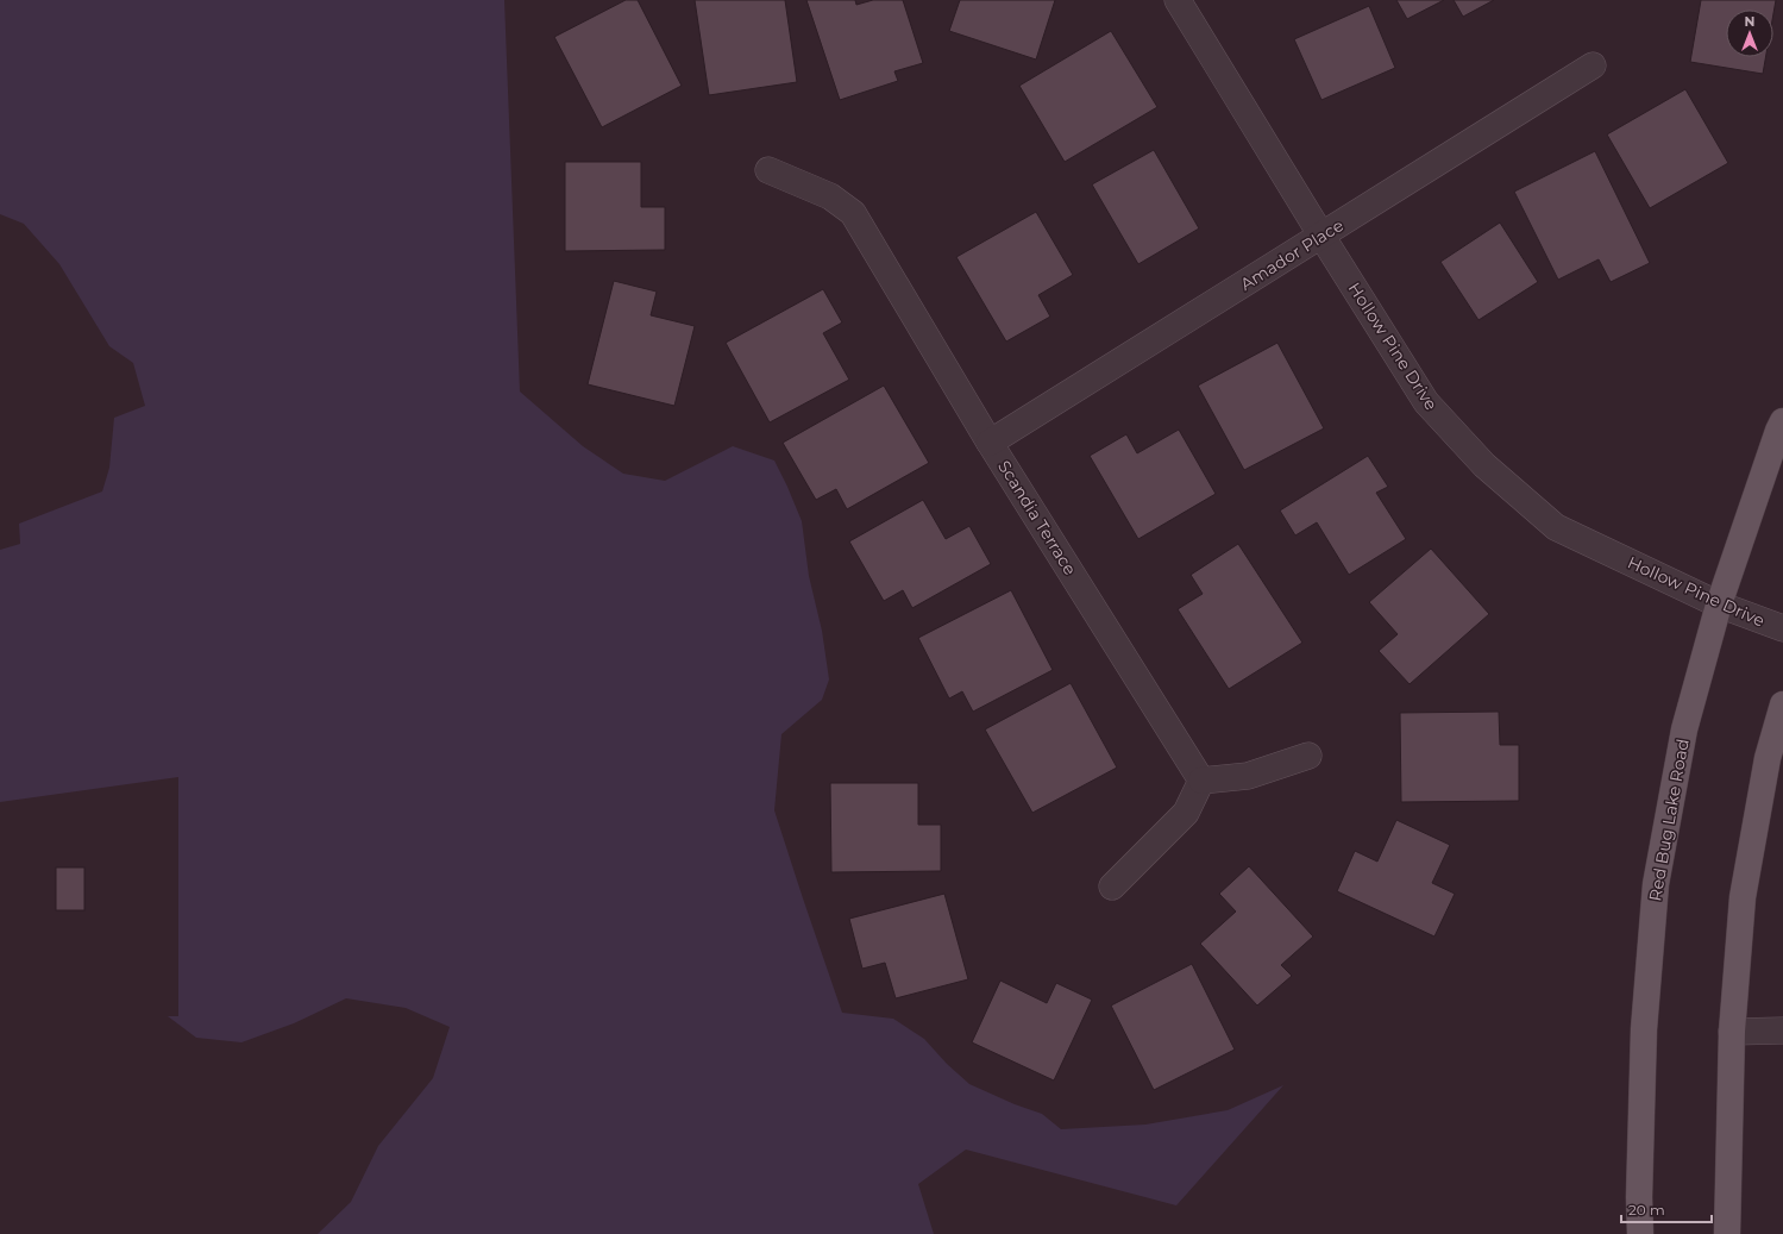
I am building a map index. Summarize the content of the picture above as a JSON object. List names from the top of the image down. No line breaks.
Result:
{"streets":{"main road":["Red Bug Lake Road"],"street":["Amador Place","Hollow Pine Drive","Scandia Terrace"]},"crossings":[["Amador Place","Hollow Pine Drive"],["Amador Place","Scandia Terrace"],["Hollow Pine Drive","Red Bug Lake Road"]],"scale_bar":"20 m","north":"top"}
